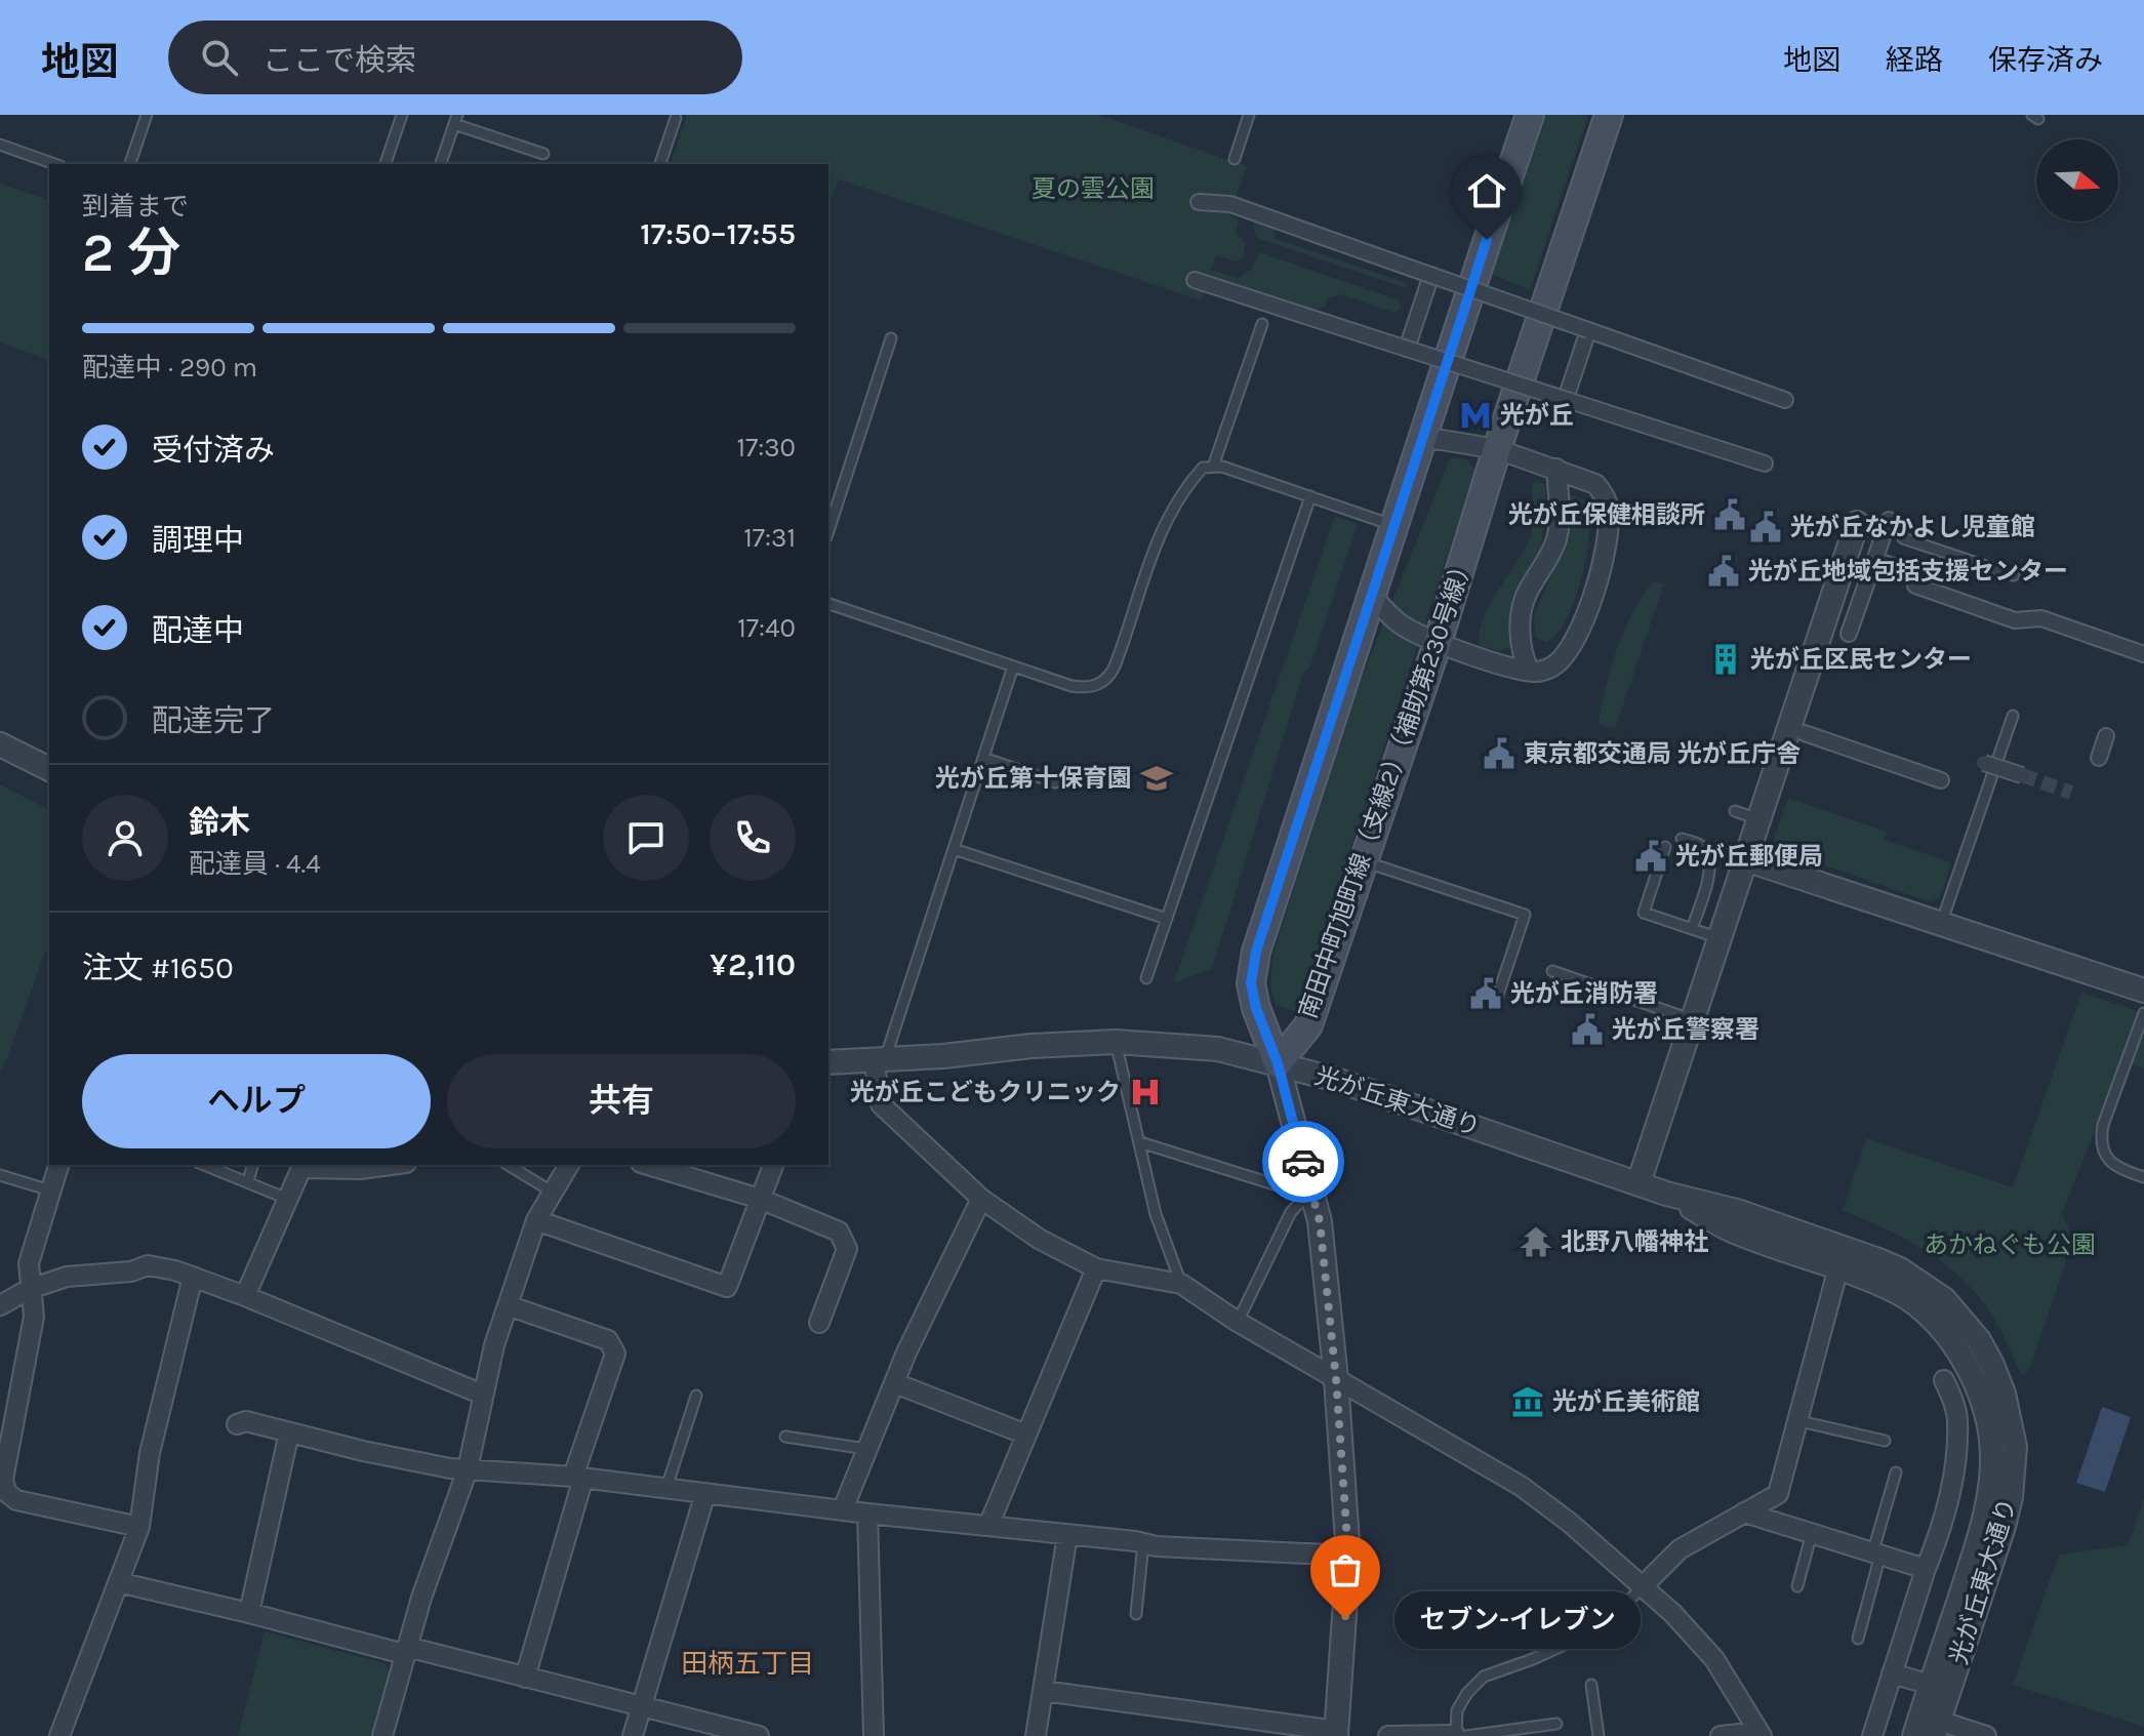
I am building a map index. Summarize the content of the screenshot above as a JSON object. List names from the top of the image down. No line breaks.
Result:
{"streets":{"main road":["南田中町旭町線（支線2）（補助第230号線）"],"street":["光が丘東大通り"]},"crossings":[["南田中町旭町線（支線2）（補助第230号線）","光が丘東大通り"]],"districts":["田柄五丁目"],"parks":["夏の雲公園","あかねぐも公園"],"places":{"metro station":["光が丘"],"public building":["光が丘保健相談所","光が丘なかよし児童館","光が丘地域包括支援センター","東京都交通局 光が丘庁舎","光が丘郵便局","光が丘消防署","光が丘警察署"],"building":["光が丘区民センター"],"school or university":["光が丘第十保育園"],"hospital":["光が丘こどもクリニック"],"temple":["北野八幡神社"],"museum":["光が丘美術館"],"other":["セブン-イレブン"]},"north":"right","page":{"header":"地図","search":"ここで検索","nav":["地図","経路","保存済み"],"heading":["2 分","到着まで","17:50–17:55"],"panel":["鈴木","配達員 · 4.4","注文 #1650","¥2,110"],"bar":"配達中 · 290 m","list":[["受付済み","17:30"],["調理中","17:31"],["配達中","17:40"],"配達完了"],"buttons":["ヘルプ","共有"],"bubble":"セブン-イレブン"}}
